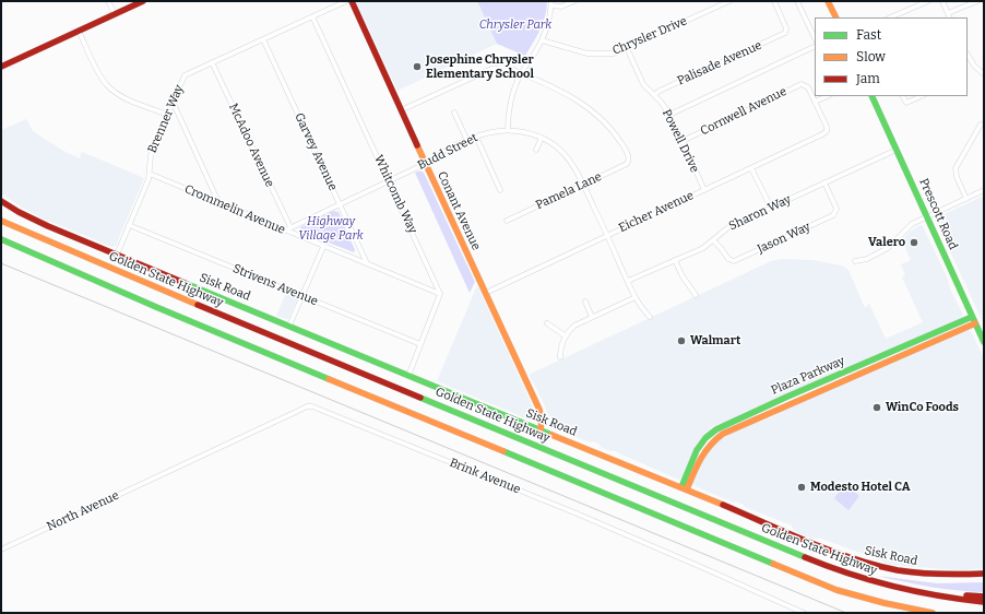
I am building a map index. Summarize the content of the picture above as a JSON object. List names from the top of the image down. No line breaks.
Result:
{"streets":{"main road":["Conant Avenue","Prescott Road","Golden State Highway","Sisk Road","Plaza Parkway"],"street":["Chrysler Drive","Palisade Avenue","Cornwell Avenue","Brenner Way","Powell Drive","McAdoo Avenue","Garvey Avenue","Budd Street","Pamela Lane","Whitcomb Way","Crommelin Avenue","Eicher Avenue","Sharon Way","Jason Way","Strivens Avenue","Brink Avenue","North Avenue"]},"crossings":[["Chrysler Drive","Powell Drive"],["Palisade Avenue","Powell Drive"],["Cornwell Avenue","Powell Drive"],["Cornwell Avenue","Eicher Avenue"],["Brenner Way","McAdoo Avenue"],["Brenner Way","Garvey Avenue"],["Brenner Way","Whitcomb Way"],["Brenner Way","Crommelin Avenue"],["Brenner Way","Strivens Avenue"],["Brenner Way","Sisk Road"],["Powell Drive","Eicher Avenue"],["McAdoo Avenue","Budd Street"],["Garvey Avenue","Budd Street"],["Garvey Avenue","Crommelin Avenue"],["Budd Street","Pamela Lane"],["Budd Street","Whitcomb Way"],["Budd Street","Crommelin Avenue"],["Budd Street","Conant Avenue"],["Budd Street","Eicher Avenue"],["Budd Street","Sharon Way"],["Whitcomb Way","Crommelin Avenue"],["Conant Avenue","Eicher Avenue"],["Conant Avenue","Sisk Road"],["Sharon Way","Prescott Road"],["Sharon Way","Jason Way"],["Prescott Road","Plaza Parkway"],["Sisk Road","Plaza Parkway"],["Brink Avenue","North Avenue"]],"parks":["Chrysler Park","Highway Village Park"],"places":["Josephine Chrysler Elementary School","Valero","Walmart","WinCo Foods","Modesto Hotel CA"],"legend":["Fast","Slow","Jam"]}
